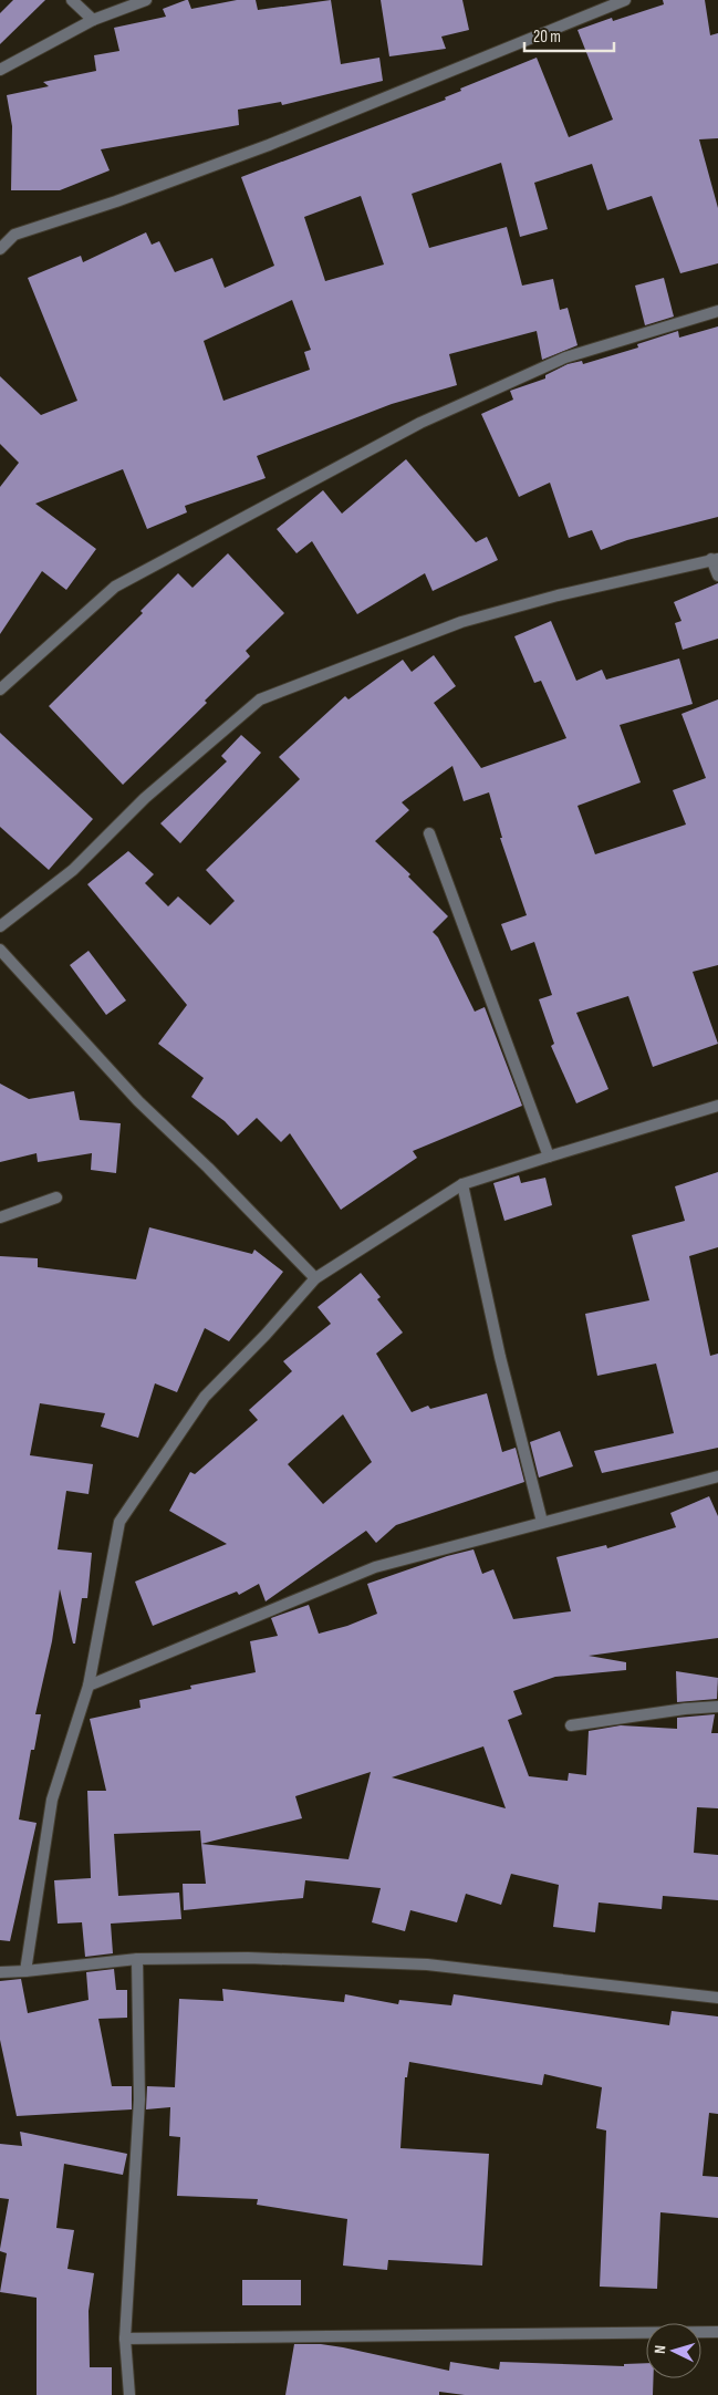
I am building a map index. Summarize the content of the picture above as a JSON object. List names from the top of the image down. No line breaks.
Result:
{"scale_bar":"20 m","north":"left"}
